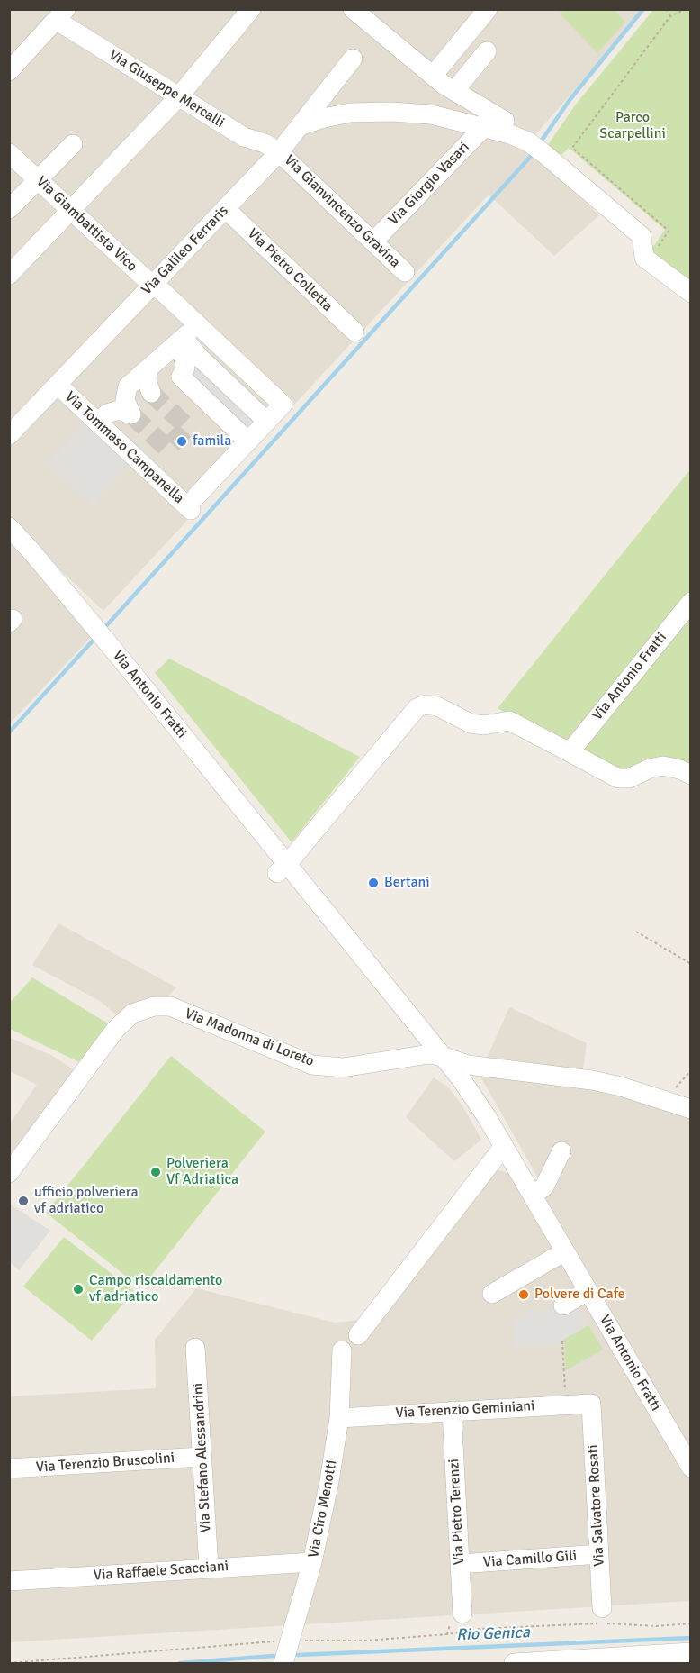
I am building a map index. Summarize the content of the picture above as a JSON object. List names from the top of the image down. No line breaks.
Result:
{"streets":{"street":["Via Giuseppe Mercalli","Via Giorgio Vasari","Via Gianvincenzo Gravina","Via Giambattista Vico","Via Galileo Ferraris","Via Pietro Colletta","Via Tommaso Campanella","Via Antonio Fratti","Via Madonna di Loreto","Via Terenzio Geminiani","Via Stefano Alessandrini","Via Terenzio Bruscolini","Via Salvatore Rosati","Via Ciro Menotti","Via Pietro Terenzi","Via Camillo Gili","Via Raffaele Scacciani"]},"crossings":[["Via Giuseppe Mercalli","Via Gianvincenzo Gravina"],["Via Giuseppe Mercalli","Via Galileo Ferraris"],["Via Giorgio Vasari","Via Gianvincenzo Gravina"],["Via Gianvincenzo Gravina","Via Galileo Ferraris"],["Via Giambattista Vico","Via Galileo Ferraris"],["Via Galileo Ferraris","Via Pietro Colletta"],["Via Galileo Ferraris","Via Tommaso Campanella"],["Via Antonio Fratti","Via Madonna di Loreto"],["Via Terenzio Geminiani","Via Salvatore Rosati"],["Via Terenzio Geminiani","Via Ciro Menotti"],["Via Terenzio Geminiani","Via Pietro Terenzi"],["Via Stefano Alessandrini","Via Terenzio Bruscolini"],["Via Stefano Alessandrini","Via Raffaele Scacciani"],["Via Salvatore Rosati","Via Camillo Gili"],["Via Ciro Menotti","Via Raffaele Scacciani"],["Via Pietro Terenzi","Via Camillo Gili"]],"water":["Rio Genica"],"parks":["Parco Scarpellini"],"places":["famila","Bertani","Polveriera Vf Adriatica","ufficio polveriera vf adriatico","Campo riscaldamento vf adriatico","Polvere di Cafe"]}
